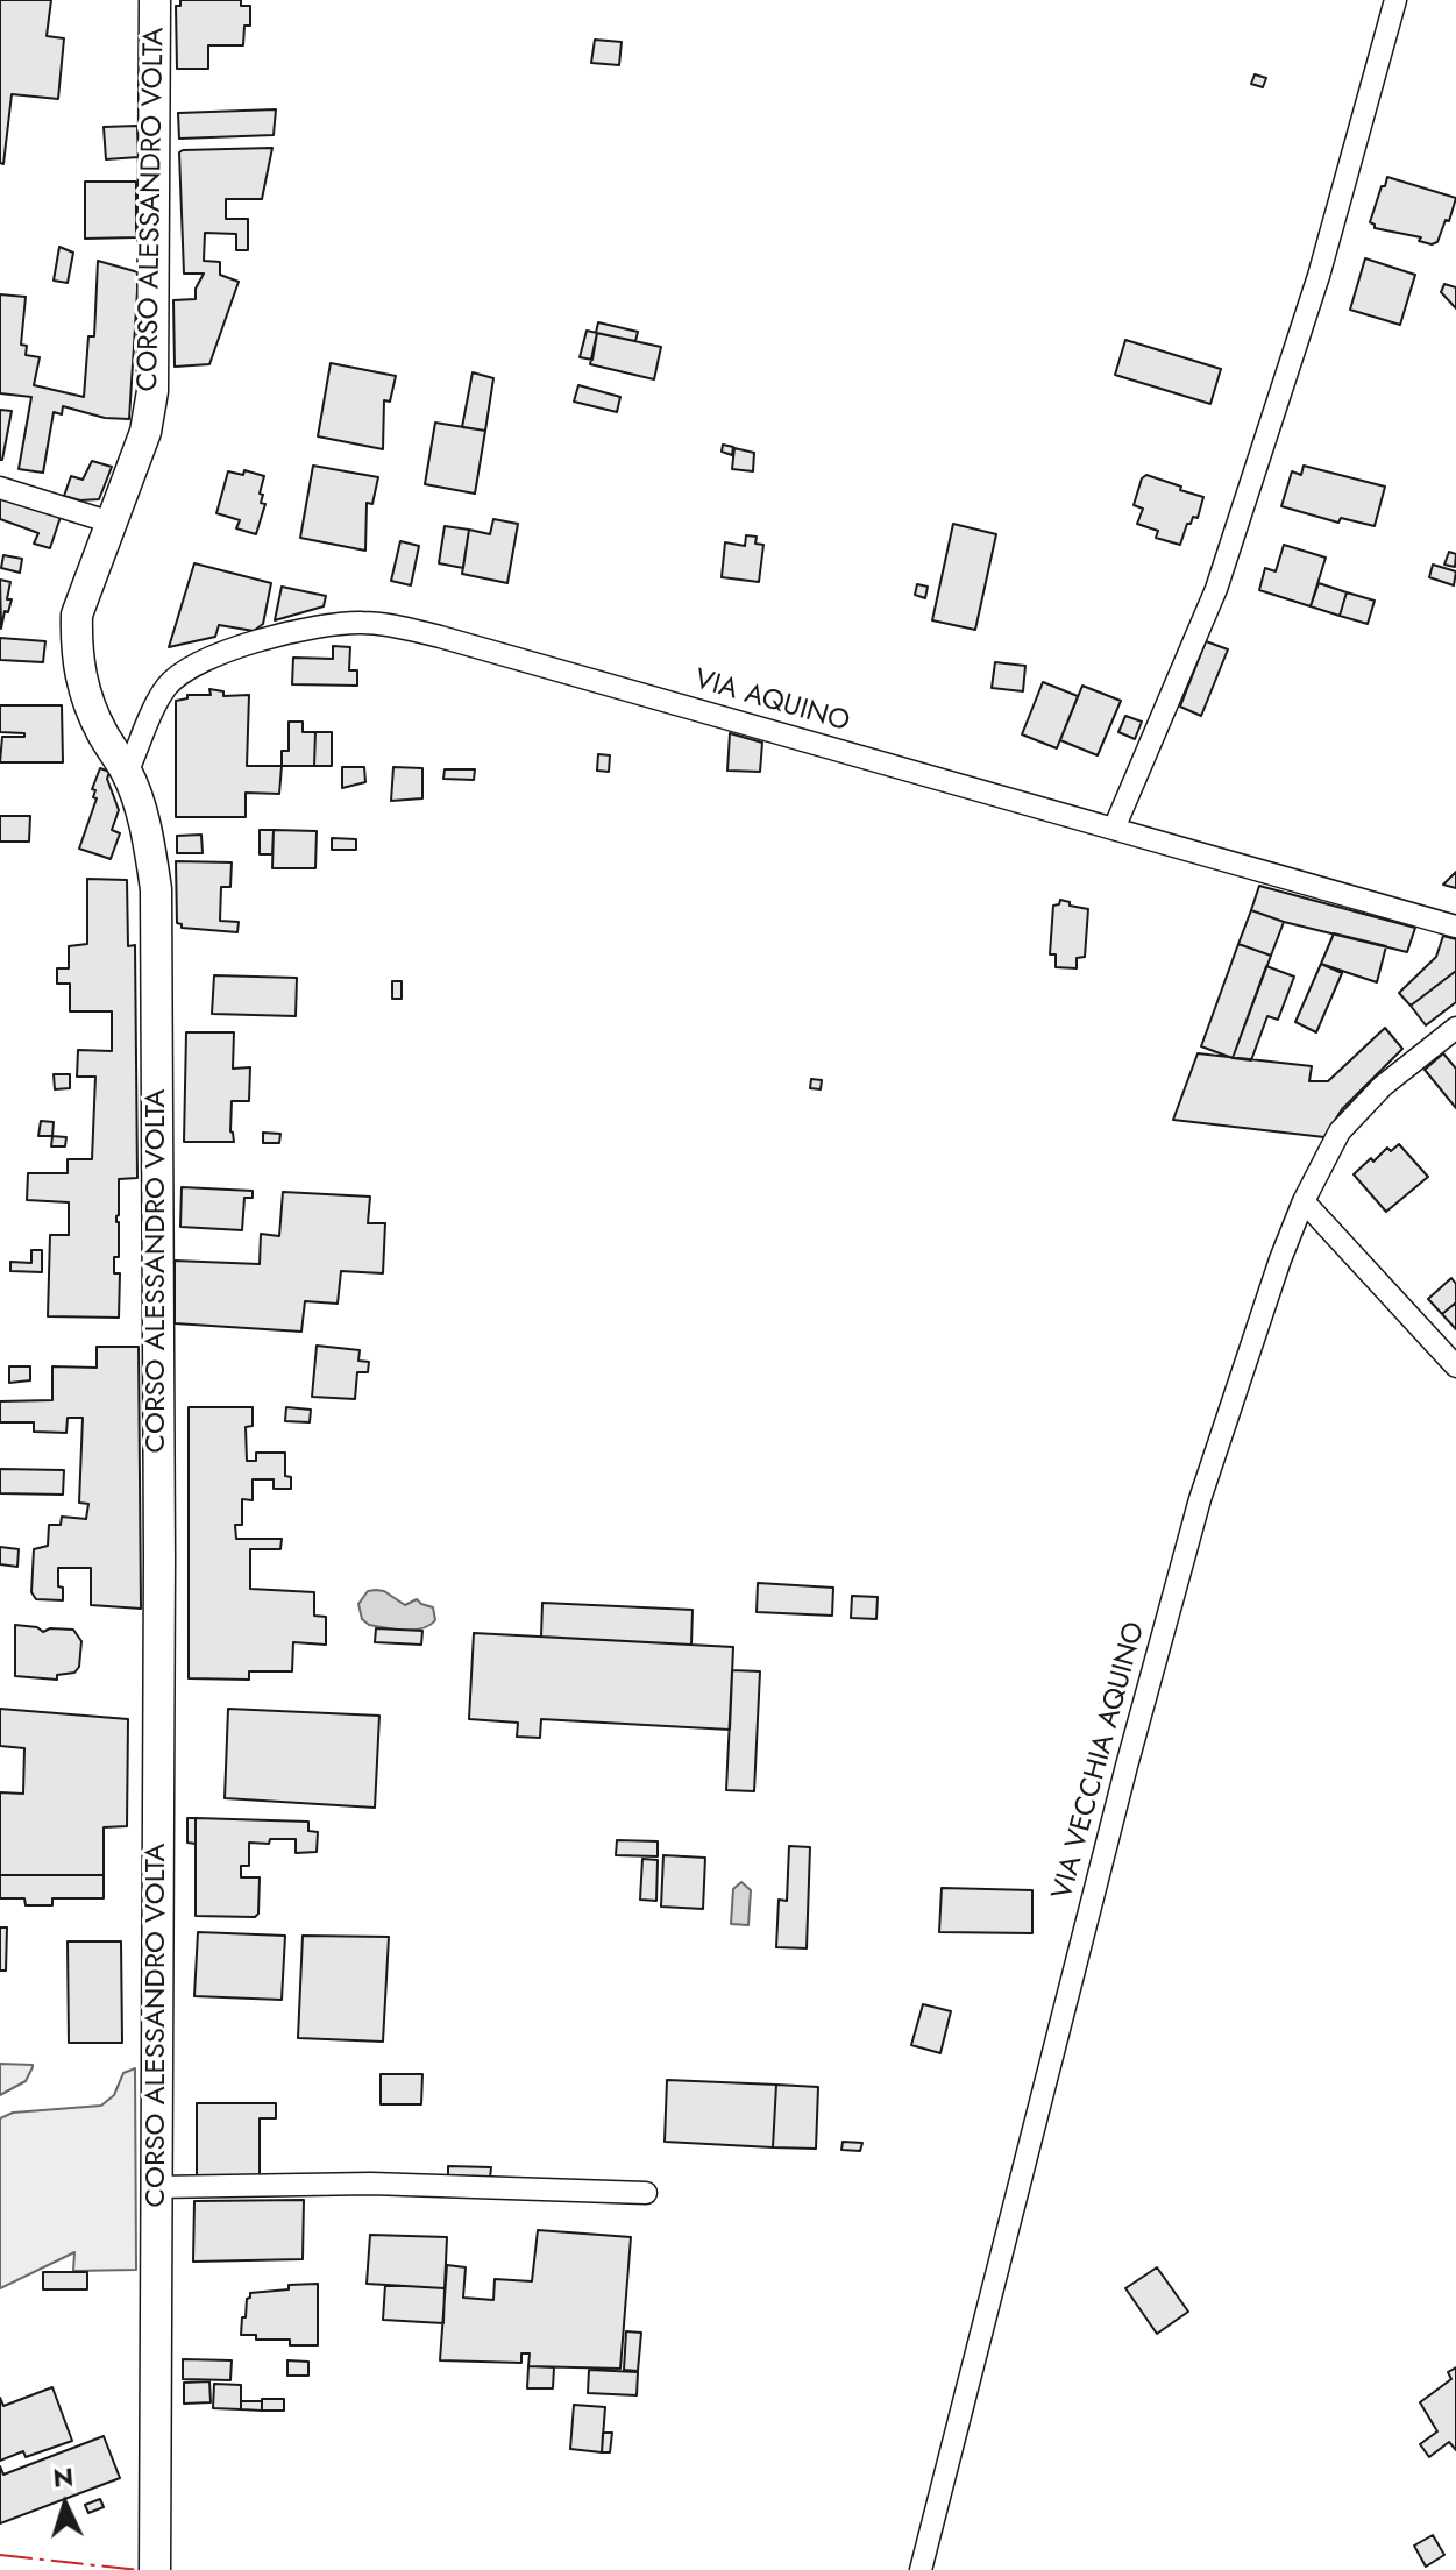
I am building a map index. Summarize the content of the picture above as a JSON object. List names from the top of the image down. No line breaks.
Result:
{"streets":{"main road":["CORSO ALESSANDRO VOLTA"],"street":["VIA AQUINO","VIA VECCHIA AQUINO"]},"crossings":[["CORSO ALESSANDRO VOLTA","VIA AQUINO"]],"north":"top"}
